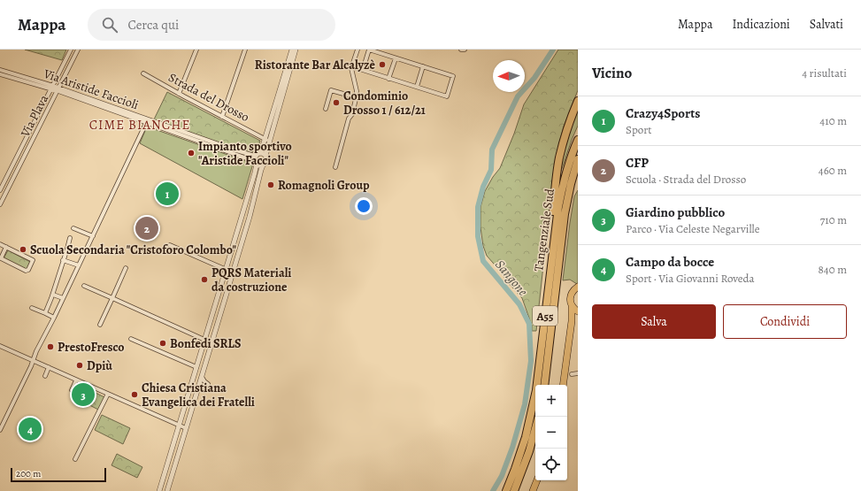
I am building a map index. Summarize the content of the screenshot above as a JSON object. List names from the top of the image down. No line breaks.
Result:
{"streets":{"highway":["Tangenziale Sud","A55"],"street":["Via Aristide Faccioli","Strada del Drosso","Via Plava"]},"crossings":[["Via Aristide Faccioli","Via Plava"]],"districts":["CIME BIANCHE"],"water":["Sangone"],"places":["Ristorante Bar Alcalyzè","Condominio Drosso 1 / 612/21","Impianto sportivo \"Aristide Faccioli\"","Romagnoli Group","Scuola Secondaria \"Cristoforo Colombo\"","PQRS Materiali da costruzione","Bonfedi SRLS","PrestoFresco","Dpiù","Chiesa Cristiana Evangelica dei Fratelli"],"scale_bar":"200 m","north":"left","page":{"header":"Mappa","search":"Cerca qui","nav":["Mappa","Indicazioni","Salvati"],"heading":["Vicino","4 risultati"],"list":[{"mark":"1","name":"Crazy4Sports","note":"Sport","value":"410 m"},{"mark":"2","name":"CFP","note":"Scuola · Strada del Drosso","value":"460 m"},{"mark":"3","name":"Giardino pubblico","note":"Parco · Via Celeste Negarville","value":"710 m"},{"mark":"4","name":"Campo da bocce","note":"Sport · Via Giovanni Roveda","value":"840 m"}],"pins":["1","2","3","4"],"buttons":["Salva","Condividi"],"map_buttons":["+","−"],"scale":"200 m"}}
